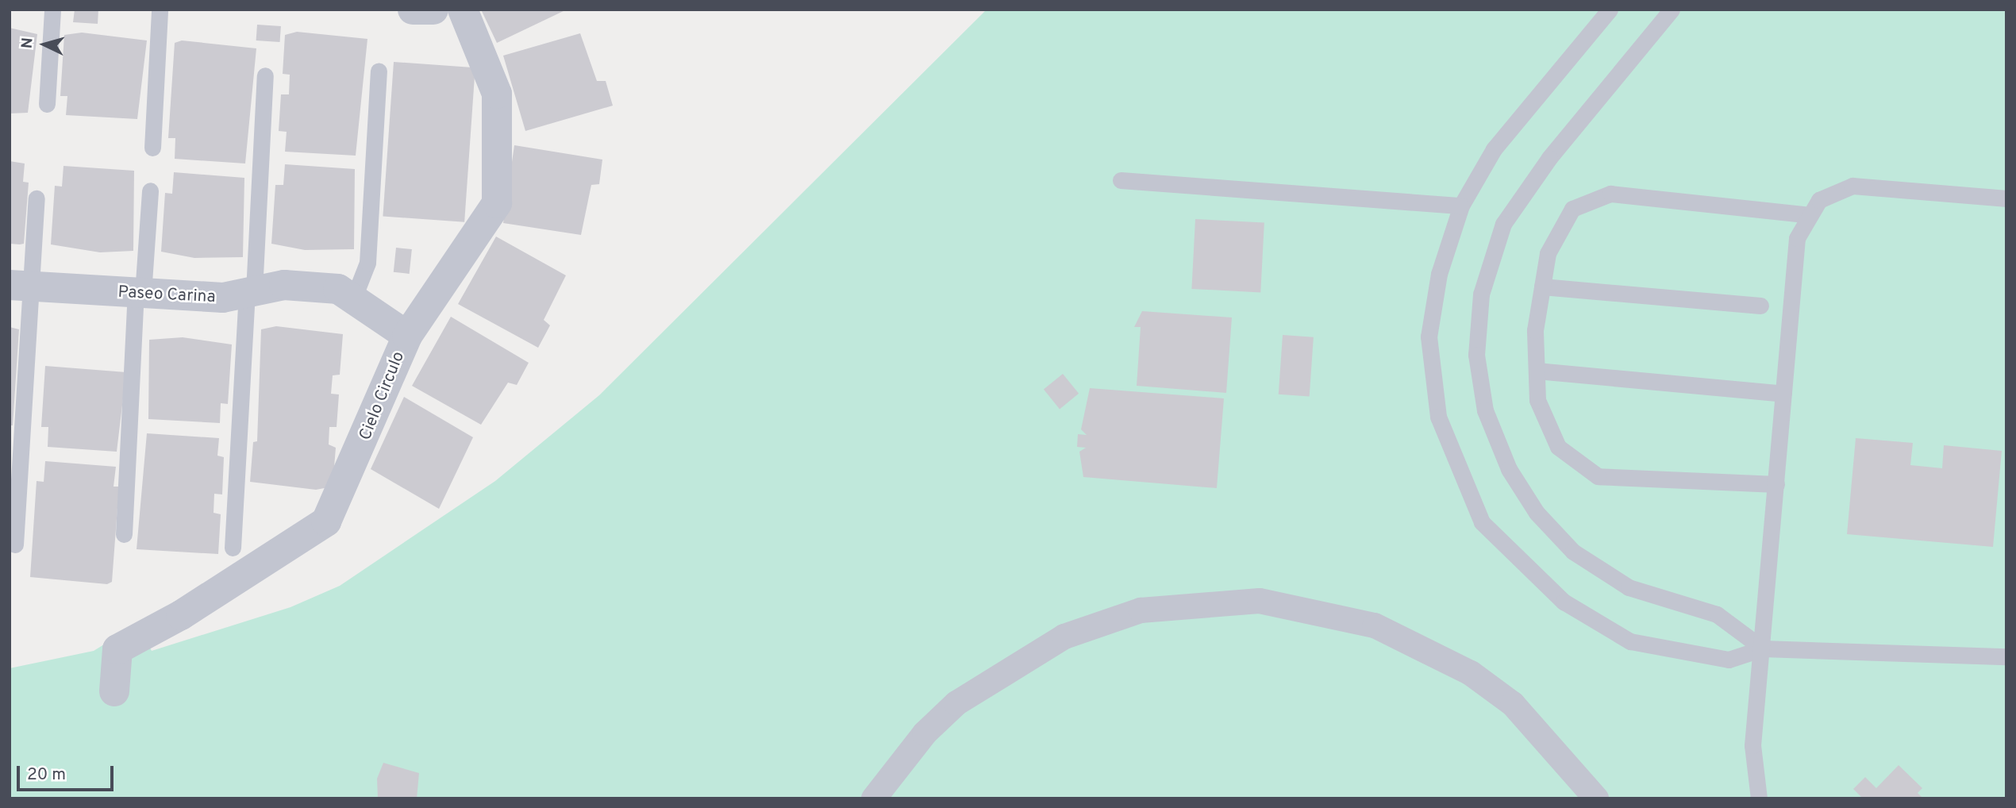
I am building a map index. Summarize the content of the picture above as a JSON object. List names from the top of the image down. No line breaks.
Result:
{"streets":{"street":["Paseo Carina","Cielo Circulo"]},"crossings":[["Paseo Carina","Cielo Circulo"]],"scale_bar":"20 m","north":"left"}
